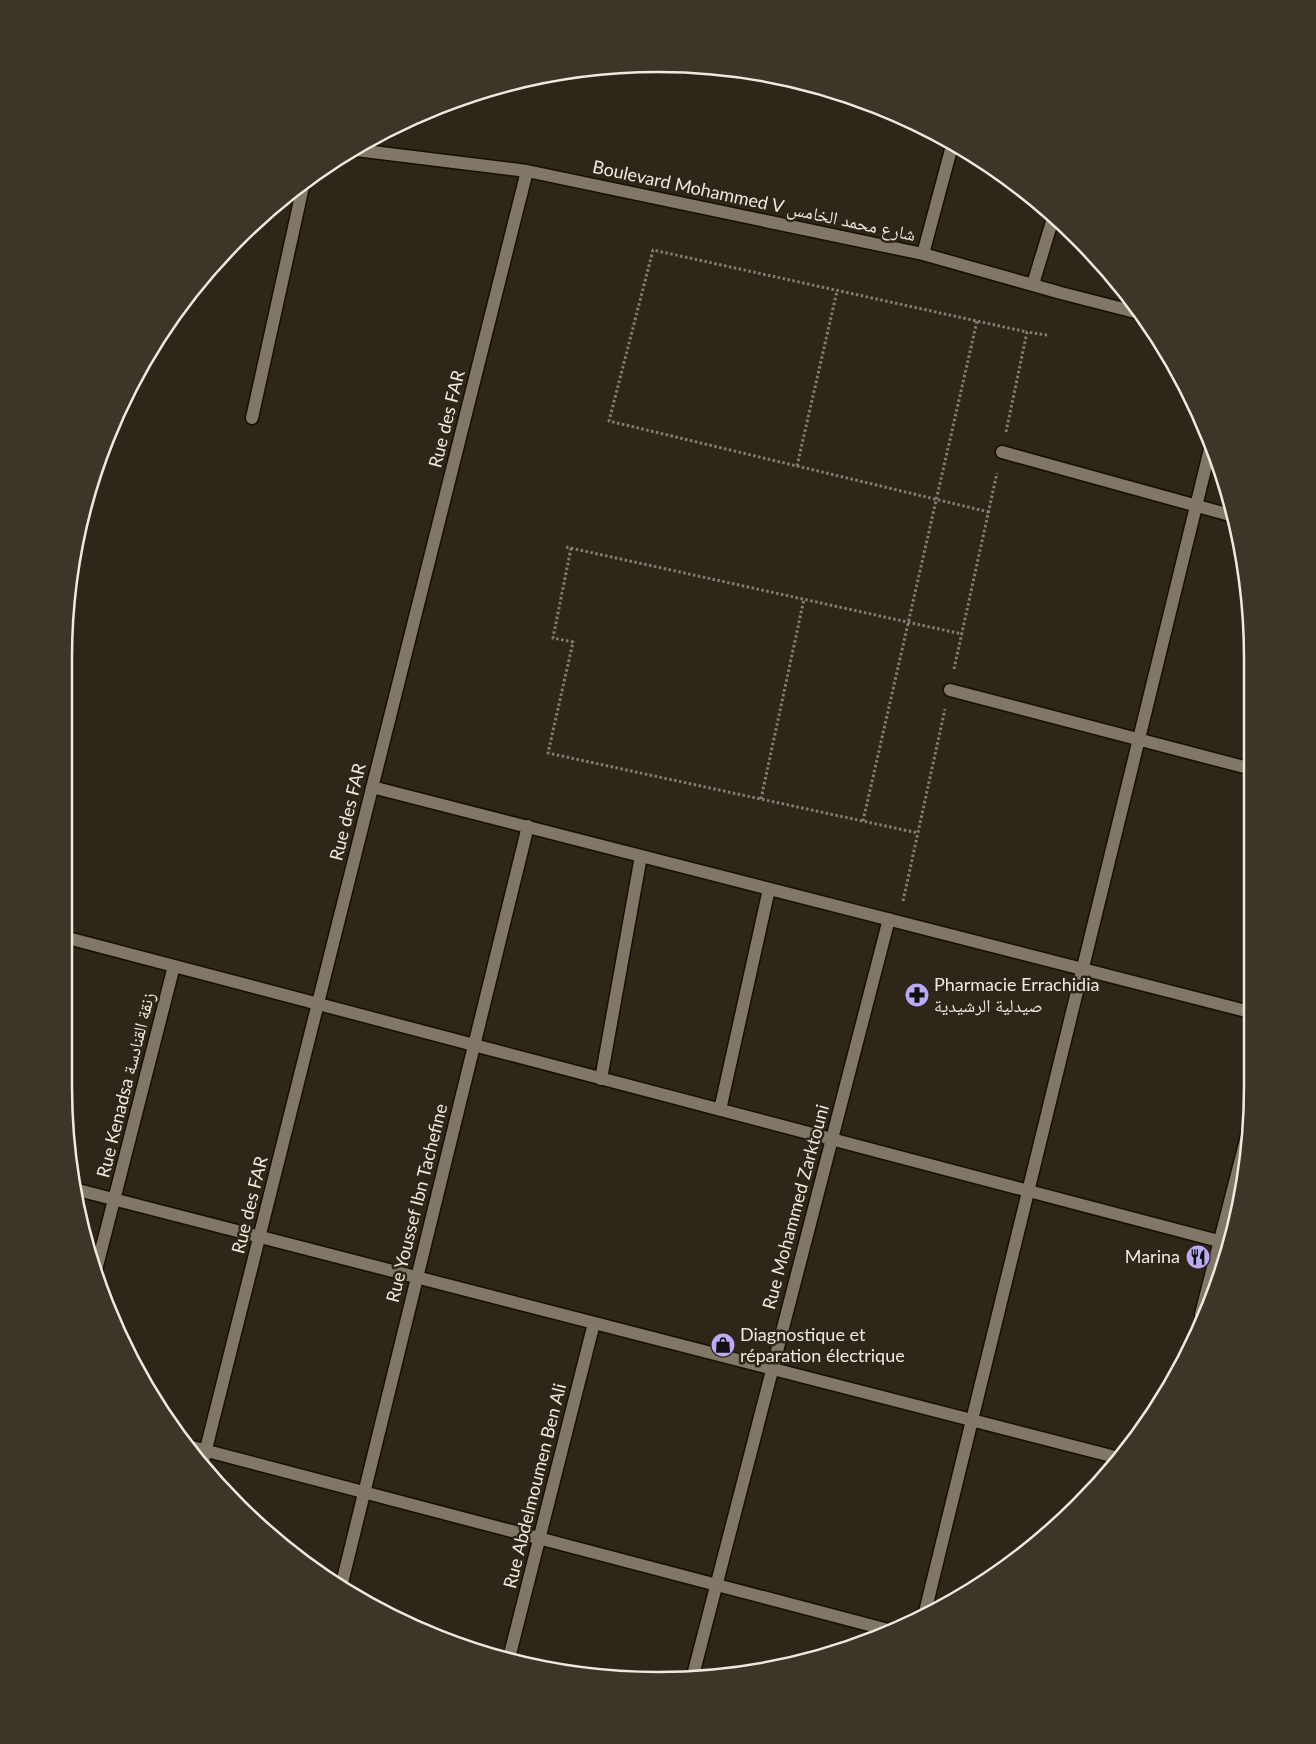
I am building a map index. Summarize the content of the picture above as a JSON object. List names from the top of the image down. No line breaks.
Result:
{"streets":{"street":["Boulevard Mohammed V شارع محمد الخامس","Rue des FAR","Rue Kenadsa زنقة القنادسة","Rue Youssef Ibn Tachefine","Rue Mohammed Zarktouni","Rue Abdelmoumen Ben Ali"]},"crossings":[["Boulevard Mohammed V شارع محمد الخامس","Rue des FAR"]],"places":{"pharmacy":["Pharmacie Errachidia صيدلية الرشيدية"],"restaurant":["Marina"],"shop":["Diagnostique et réparation électrique"]}}
